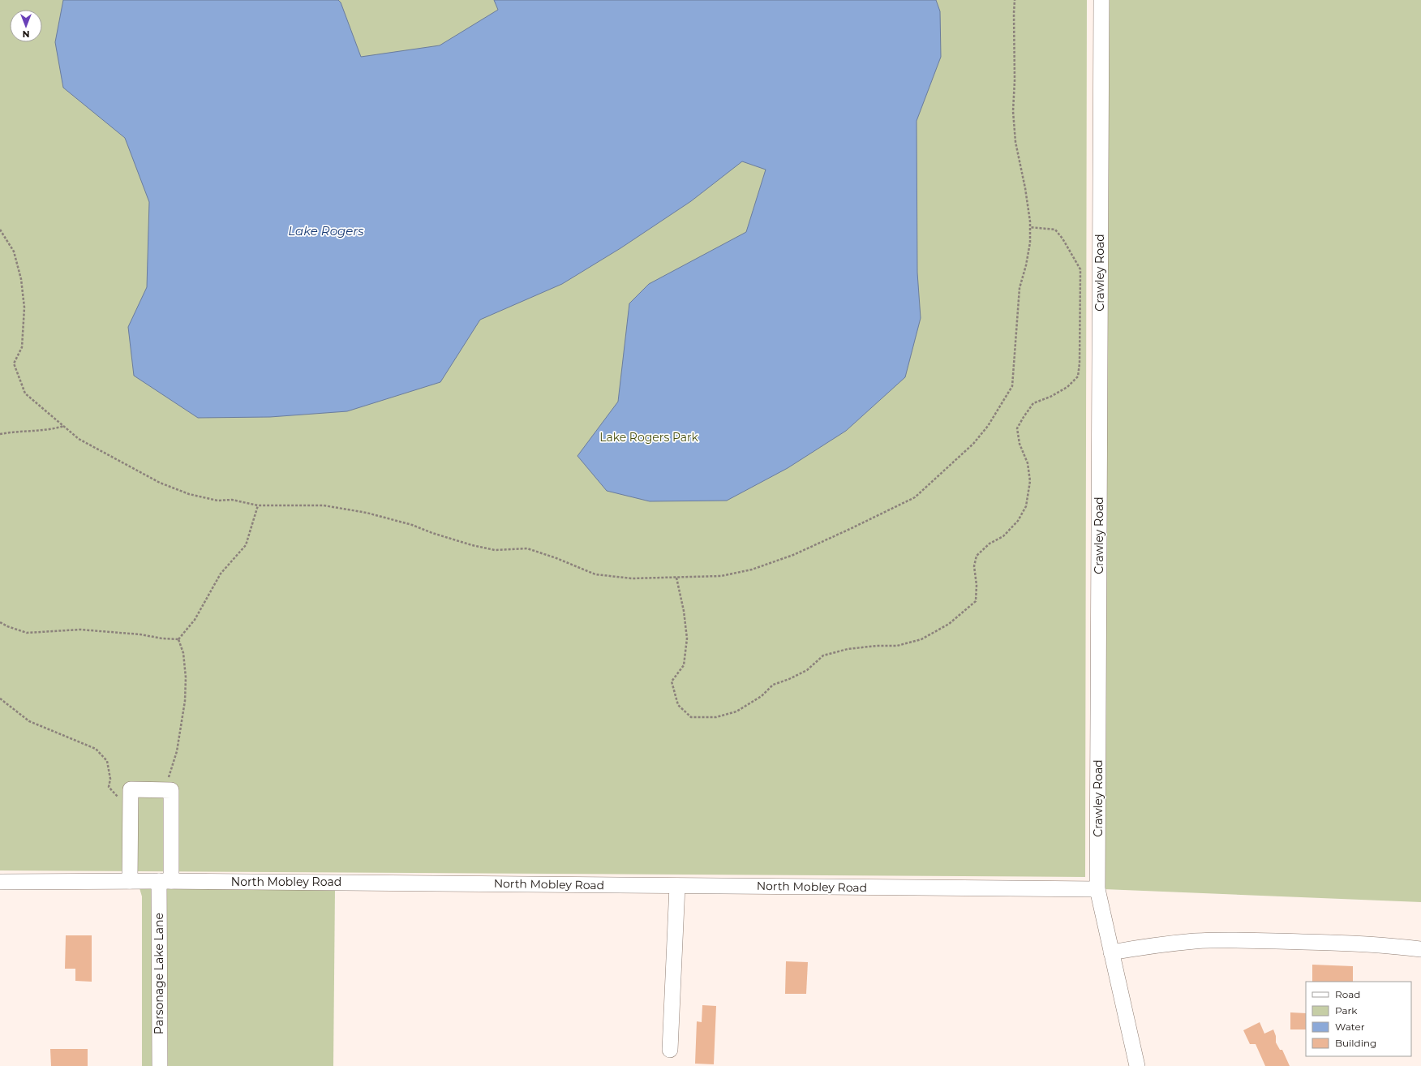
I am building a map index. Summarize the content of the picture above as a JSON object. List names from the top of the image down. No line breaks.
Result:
{"streets":{"street":["Crawley Road","North Mobley Road","Parsonage Lake Lane"]},"crossings":[["Crawley Road","North Mobley Road"],["North Mobley Road","Parsonage Lake Lane"]],"water":["Lake Rogers"],"parks":["Lake Rogers Park"],"legend":["Road","Park","Water","Building"],"north":"bottom"}
